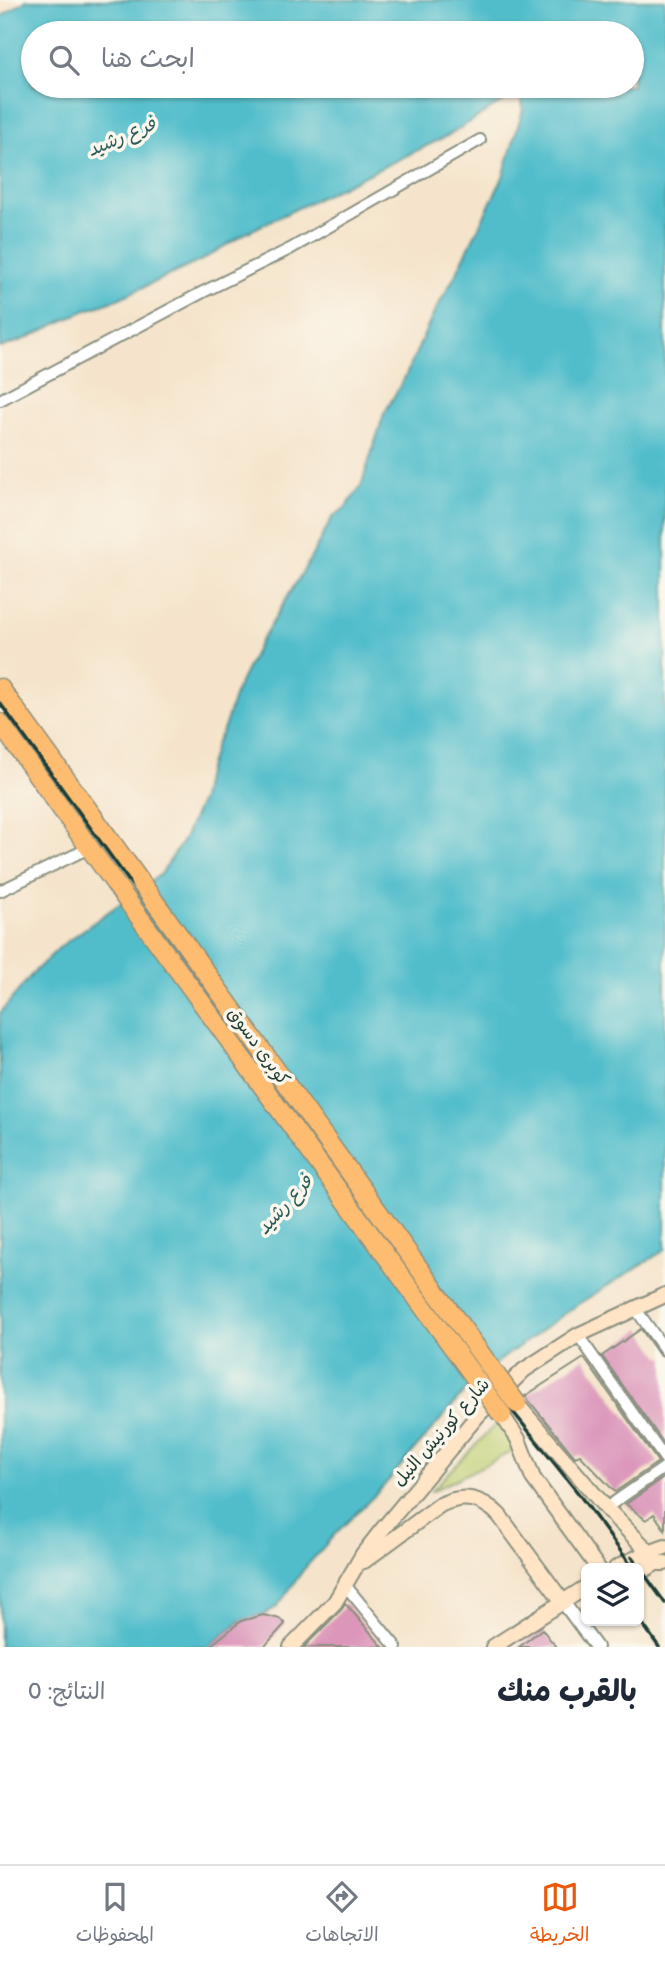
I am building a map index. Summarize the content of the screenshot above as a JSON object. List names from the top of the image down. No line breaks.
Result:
{"streets":{"highway":["كوبرى دسوق"],"main road":["شارع كورنيش النيل"]},"water":["فرع رشيد"],"page":{"search":"ابحث هنا","heading":["بالقرب منك","النتائج: 0"],"nav":["الخريطة","الاتجاهات","المحفوظات"]}}
